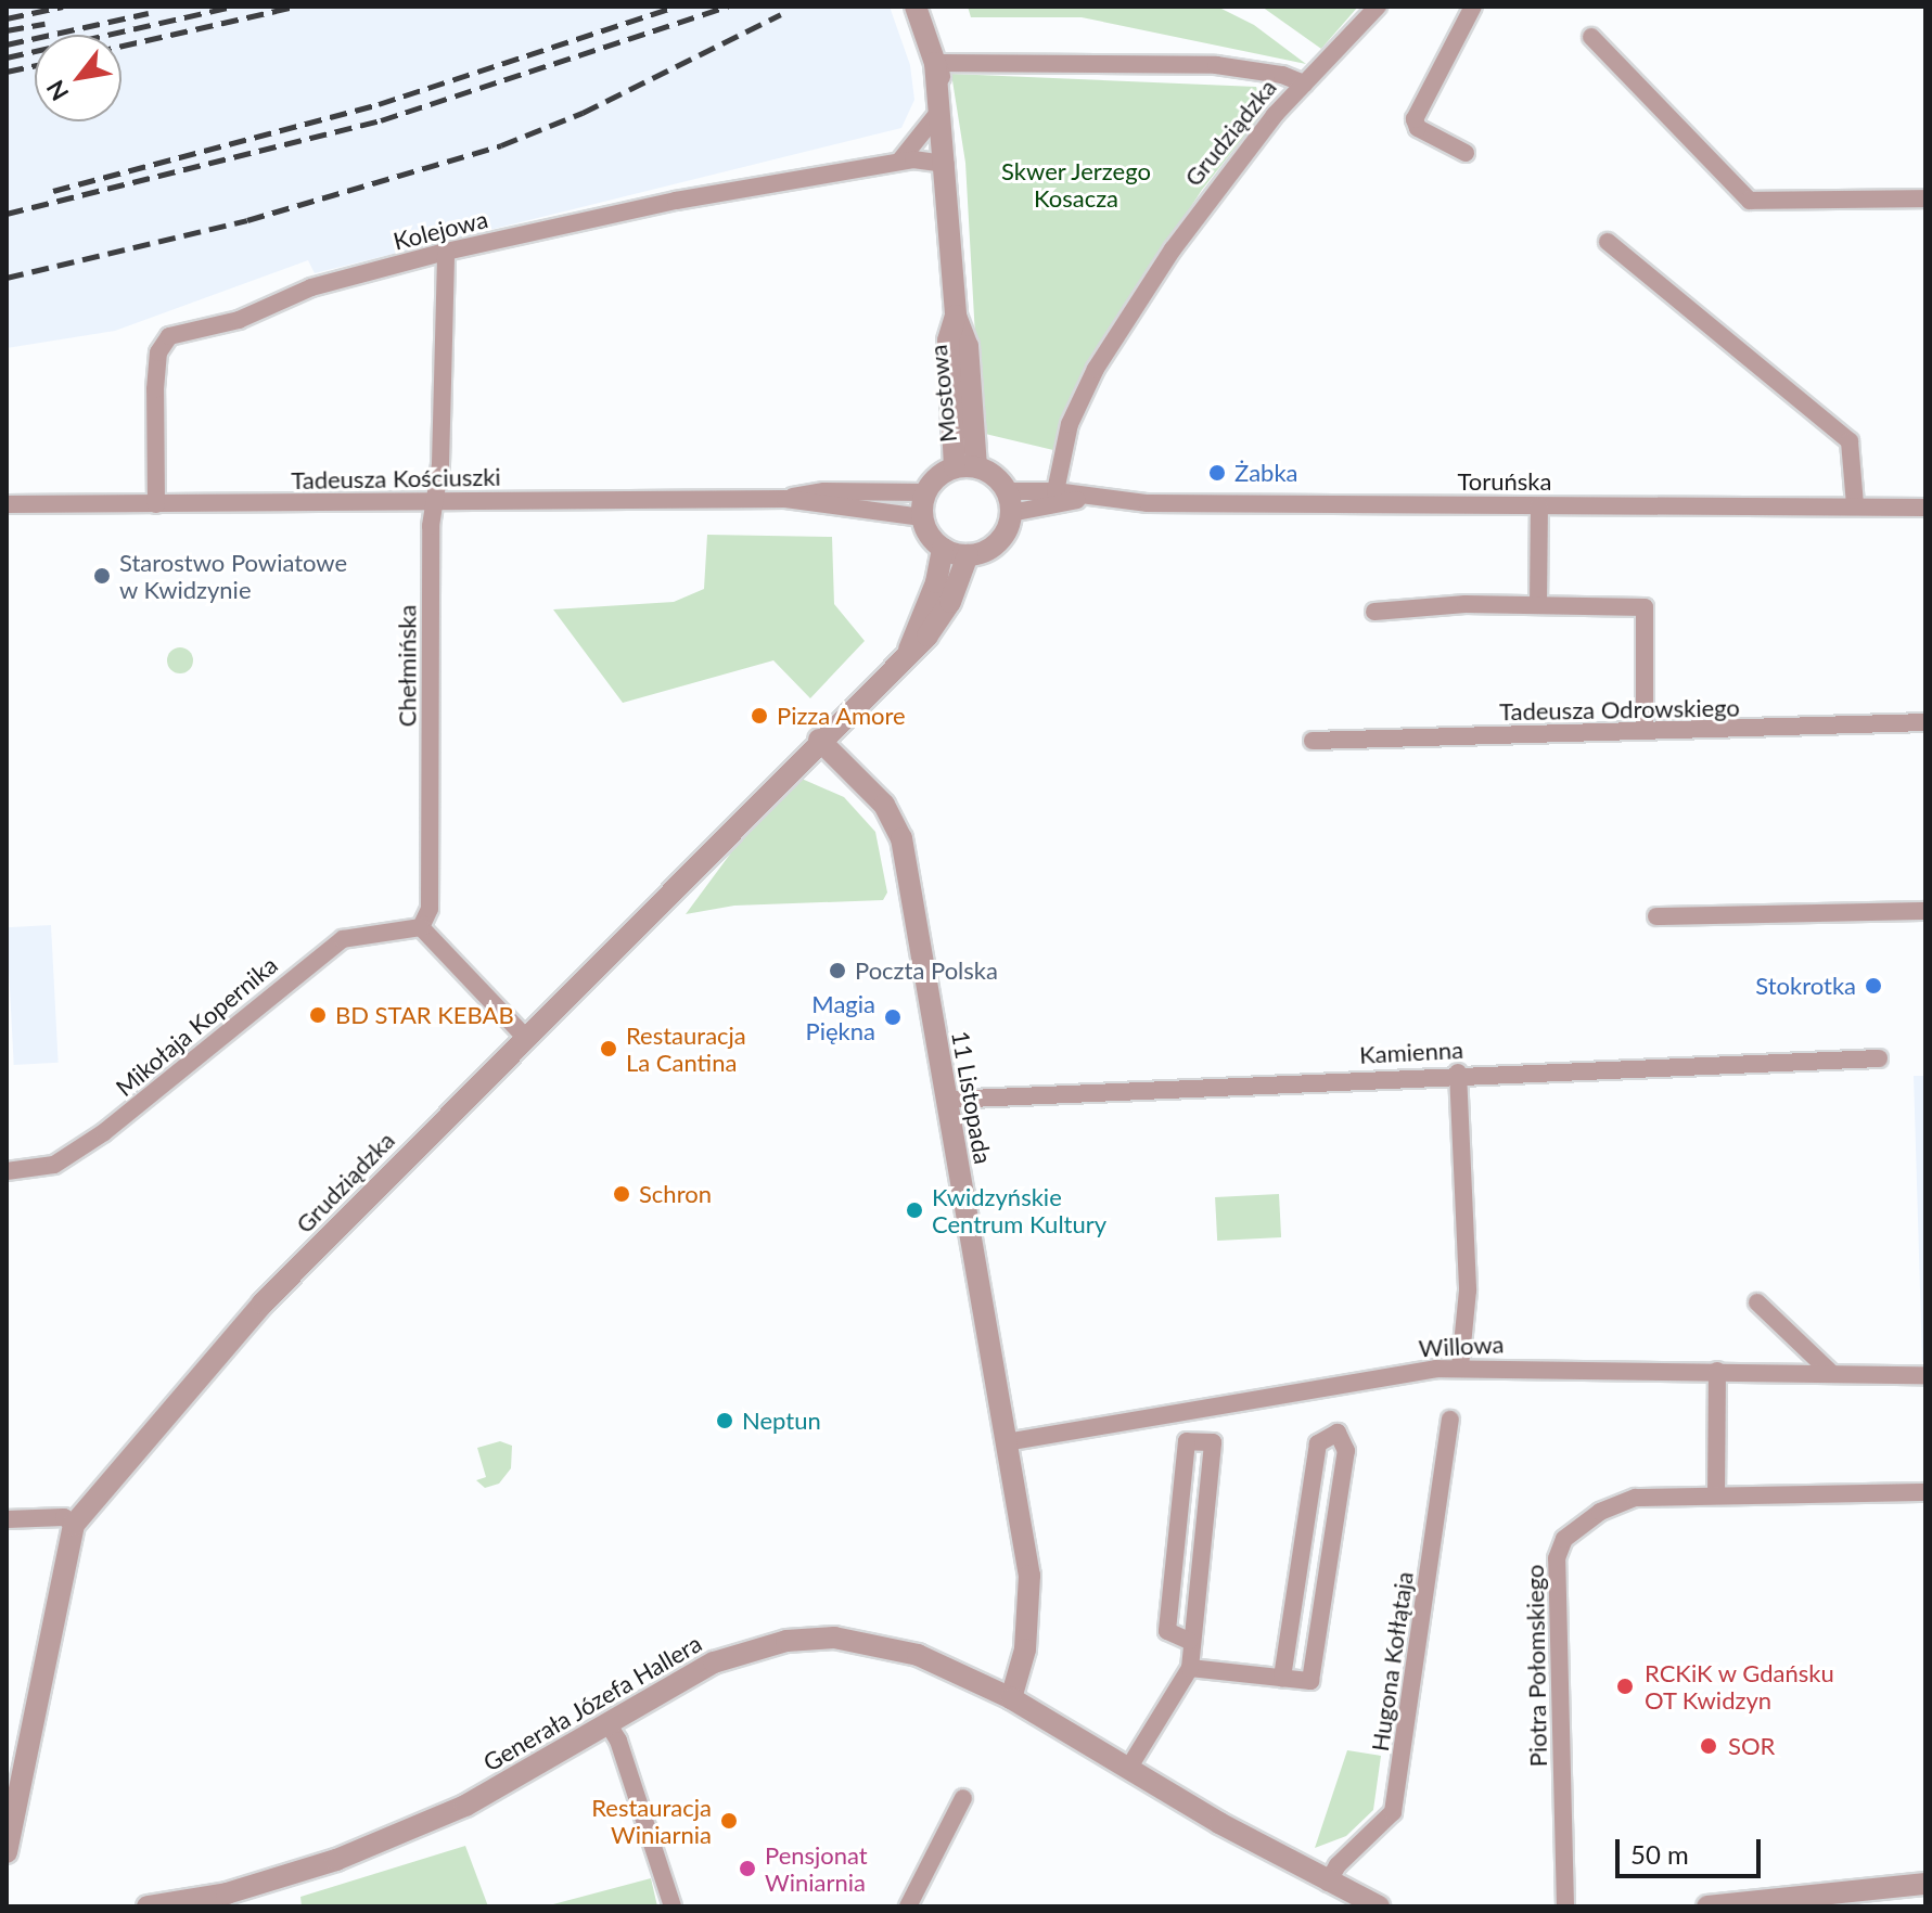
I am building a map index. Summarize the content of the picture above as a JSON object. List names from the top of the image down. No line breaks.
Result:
{"streets":{"street":["Grudziądzka","Kolejowa","Mostowa","Tadeusza Kościuszki","Toruńska","Chełmińska","Tadeusza Odrowskiego","Mikołaja Kopernika","Kamienna","11 Listopada","Willowa","Hugona Kołłątaja","Piotra Połomskiego","Generała Józefa Hallera"]},"crossings":[["Grudziądzka","Mostowa"],["Grudziądzka","Tadeusza Kościuszki"],["Grudziądzka","Toruńska"],["Grudziądzka","11 Listopada"],["Kolejowa","Mostowa"],["Kolejowa","Tadeusza Kościuszki"],["Kolejowa","Chełmińska"],["Mostowa","Tadeusza Kościuszki"],["Mostowa","Toruńska"],["Tadeusza Kościuszki","Toruńska"],["Tadeusza Kościuszki","Chełmińska"],["Chełmińska","Mikołaja Kopernika"],["Kamienna","11 Listopada"],["11 Listopada","Willowa"],["11 Listopada","Generała Józefa Hallera"],["Hugona Kołłątaja","Generała Józefa Hallera"]],"parks":["Skwer Jerzego Kosacza"],"places":["Żabka","Starostwo Powiatowe w Kwidzynie","Pizza Amore","Poczta Polska","Stokrotka","BD STAR KEBAB","Magia Piękna","Restauracja La Cantina","Schron","Kwidzyńskie Centrum Kultury","Neptun","RCKiK w Gdańsku OT Kwidzyn","SOR","Restauracja Winiarnia","Pensjonat Winiarnia"],"scale_bar":"50 m","north":"bottom left"}
